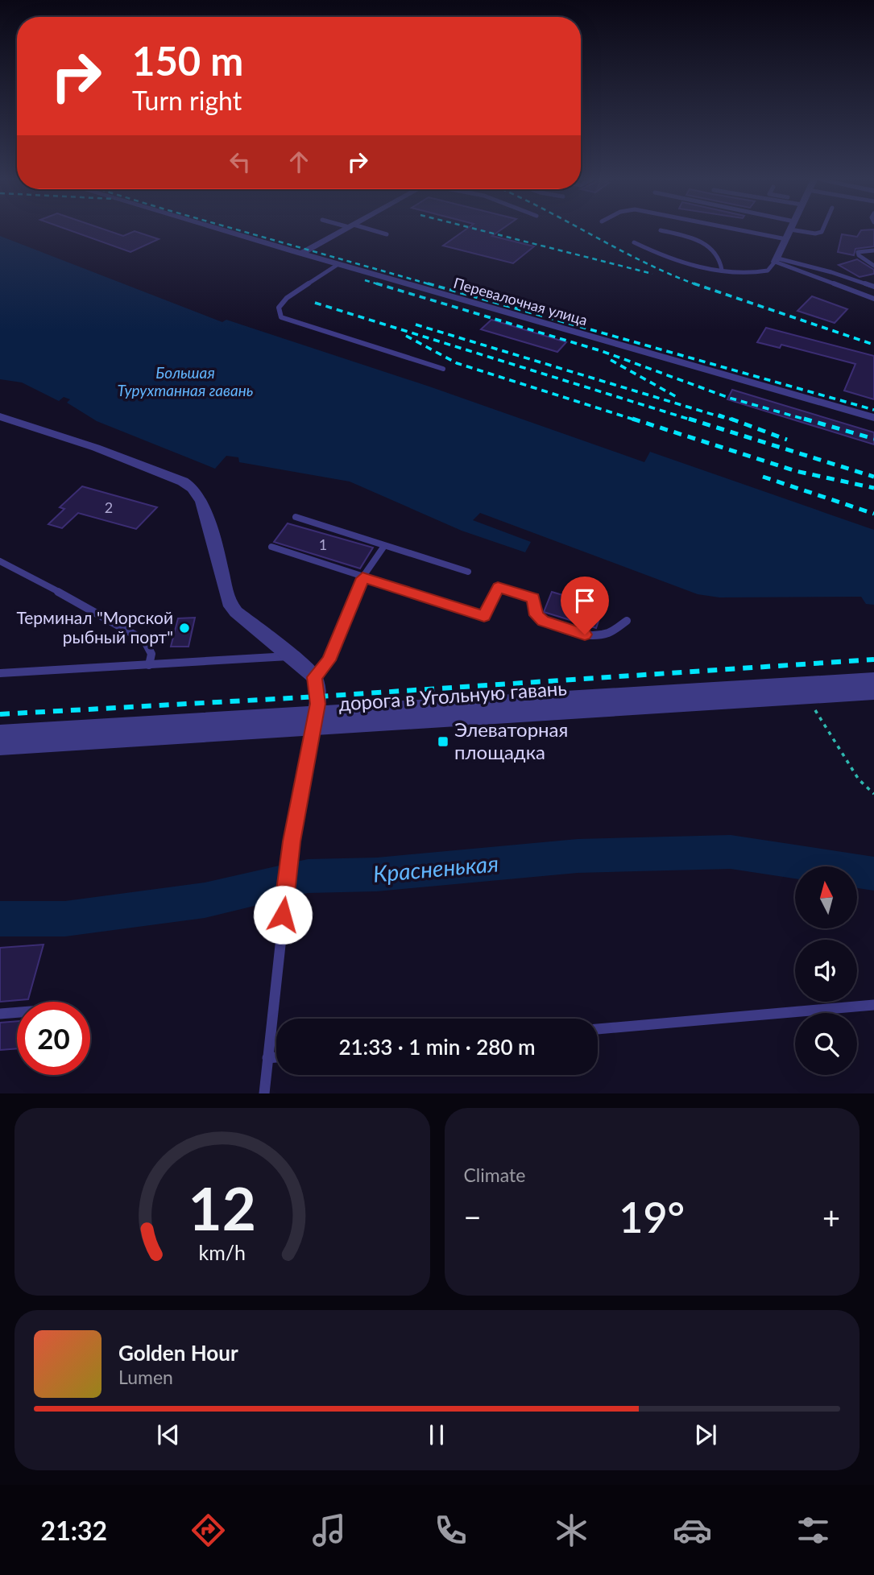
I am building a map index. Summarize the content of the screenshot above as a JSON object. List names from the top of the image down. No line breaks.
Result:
{"streets":{"street":["Перевалочная улица","дорога в Угольную гавань"]},"water":["Большая Турухтанная гавань","Красненькая"],"places":{"other":["Терминал \"Морской рыбный порт\""],"transit":["Элеваторная площадка"]},"house_numbers":["2","1"],"north":"top","page":{"turn":["150 m","Turn right"],"limit":"20","trip":"21:33 · 1 min · 280 m","tile":"Climate","heat":["−","19°","+"],"song":["Golden Hour","Lumen"],"tabs":"21:32","gauge":["12","km/h"]}}
